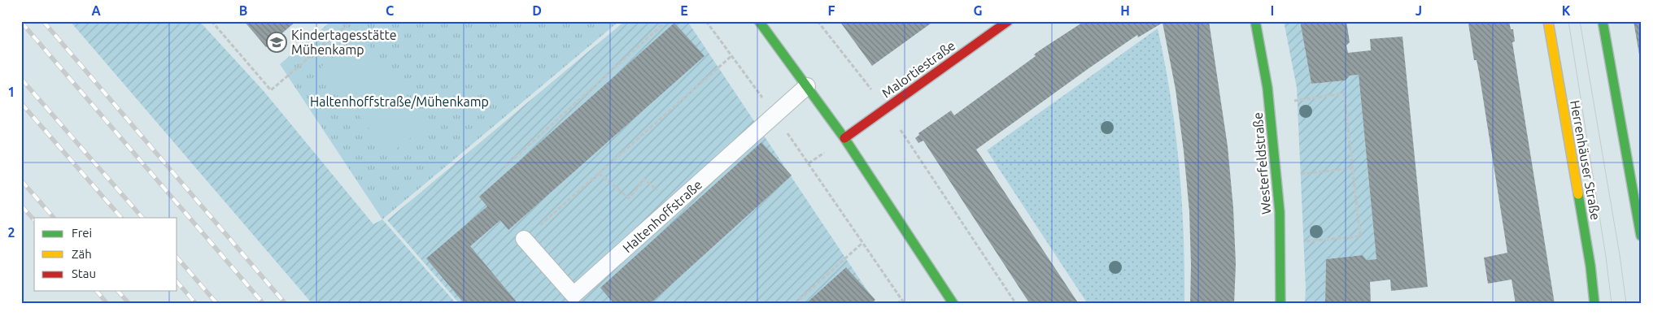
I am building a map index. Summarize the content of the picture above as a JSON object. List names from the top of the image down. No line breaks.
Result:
{"streets":{"street":["Malortiestraße","Herrenhäuser Straße","Westerfeldstraße"],"lane":["Haltenhoffstraße"]},"parks":["Haltenhoffstraße/Mühenkamp"],"places":{"school or university":["Kindertagesstätte Mühenkamp"]},"legend":["Frei","Zäh","Stau"],"grid":{"columns":["A","B","C","D","E","F","G","H","I","J","K"],"rows":["1","2"]}}
